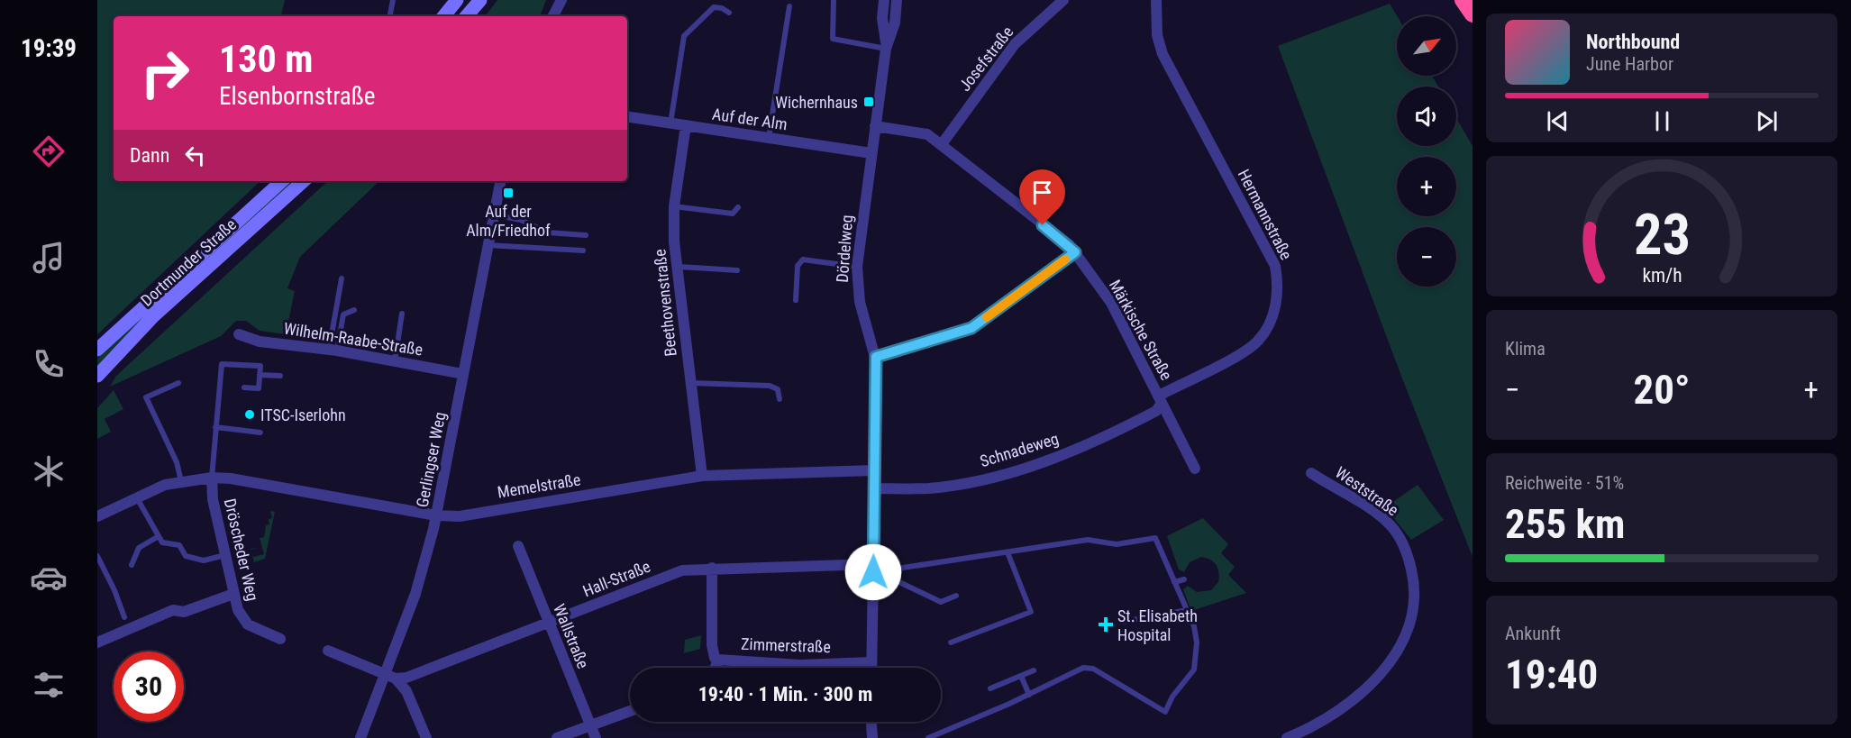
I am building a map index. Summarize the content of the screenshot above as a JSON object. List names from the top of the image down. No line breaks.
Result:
{"streets":{"main road":["Dortmunder Straße"],"street":["Josefstraße","Auf der Alm","Hermannstraße","Dördelweg","Beethovenstraße","Märkische Straße","Wilhelm-Raabe-Straße","Schnadeweg","Gerlingser Weg","Memelstraße","Weststraße","Dröscheder Weg","Hall-Straße","Wallstraße","Zimmerstraße"]},"crossings":[["Josefstraße","Märkische Straße"],["Auf der Alm","Dördelweg"],["Auf der Alm","Beethovenstraße"],["Hermannstraße","Märkische Straße"],["Hermannstraße","Schnadeweg"],["Dördelweg","Märkische Straße"],["Dördelweg","Schnadeweg"],["Dördelweg","Memelstraße"],["Dördelweg","Hall-Straße"],["Dördelweg","Zimmerstraße"],["Beethovenstraße","Memelstraße"],["Märkische Straße","Schnadeweg"],["Wilhelm-Raabe-Straße","Gerlingser Weg"],["Gerlingser Weg","Memelstraße"],["Memelstraße","Dröscheder Weg"],["Hall-Straße","Wallstraße"]],"places":{"transit":["Wichernhaus","Auf der Alm/Friedhof"],"other":["ITSC-Iserlohn"],"health":["St. Elisabeth Hospital"]},"north":"top right","page":{"tabs":"19:39","map_buttons":["+","−"],"turn":["130 m","Elsenbornstraße"],"song":["Northbound","June Harbor"],"then":"Dann","tile":["Klima",["Reichweite · 51%","255 km"],["Ankunft","19:40"]],"heat":["−","20°","+"],"limit":"30","trip":"19:40 · 1 Min. · 300 m","gauge":["23","km/h"]}}
